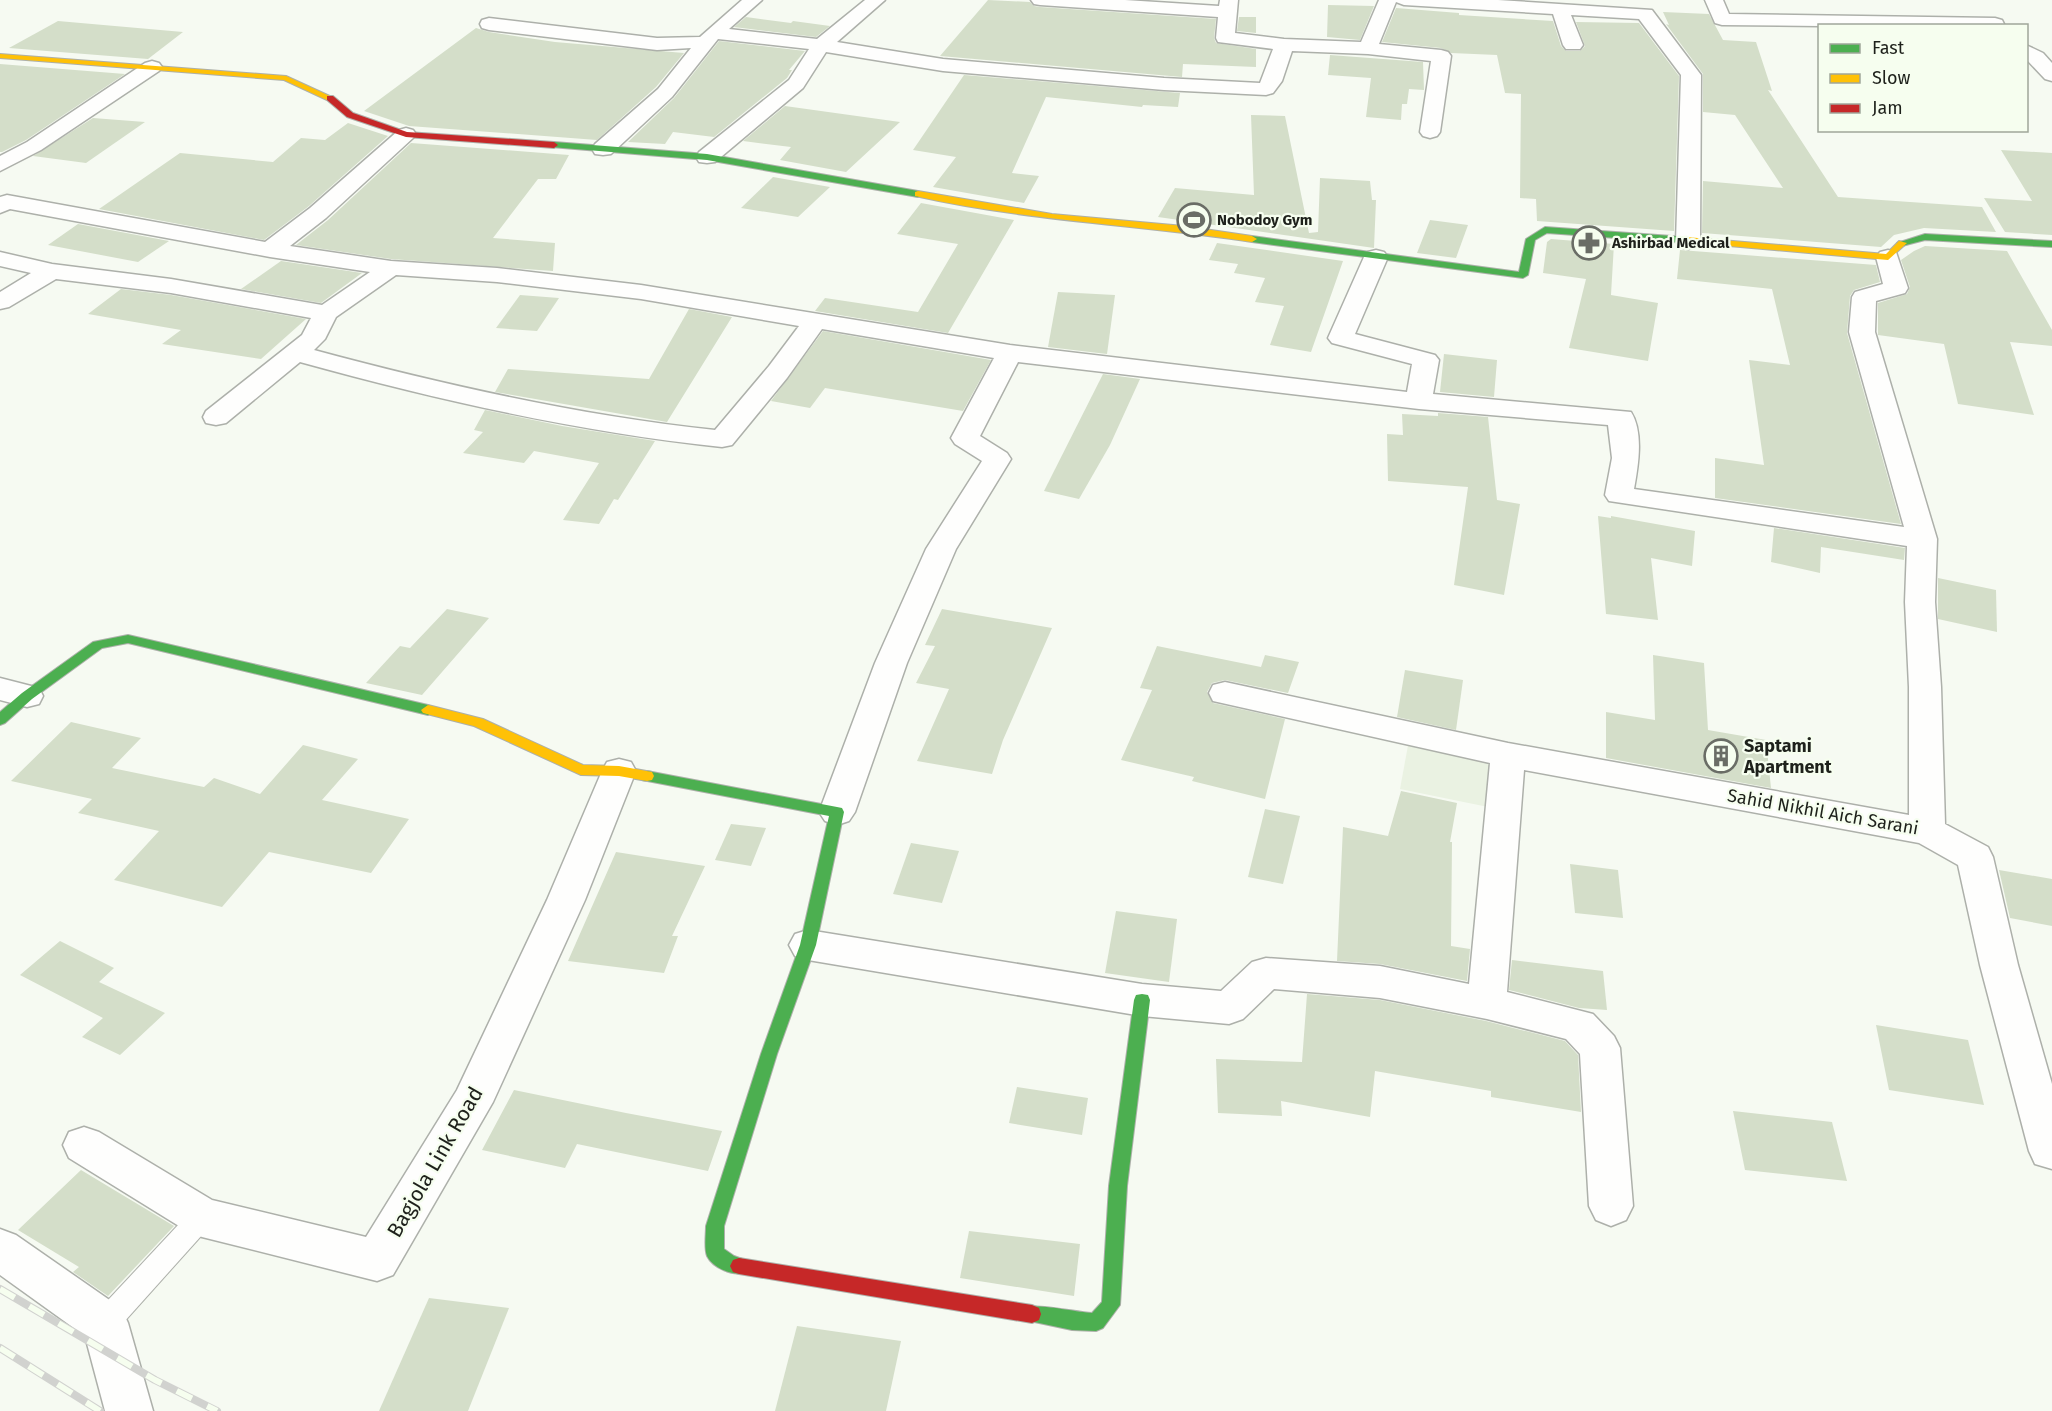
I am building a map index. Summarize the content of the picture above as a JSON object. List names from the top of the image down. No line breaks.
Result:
{"streets":{"street":["Sahid Nikhil Aich Sarani","Bagjola Link Road"]},"places":{"sports":["Nobodoy Gym"],"pharmacy":["Ashirbad Medical"],"building":["Saptami Apartment"]},"legend":["Fast","Slow","Jam"]}
